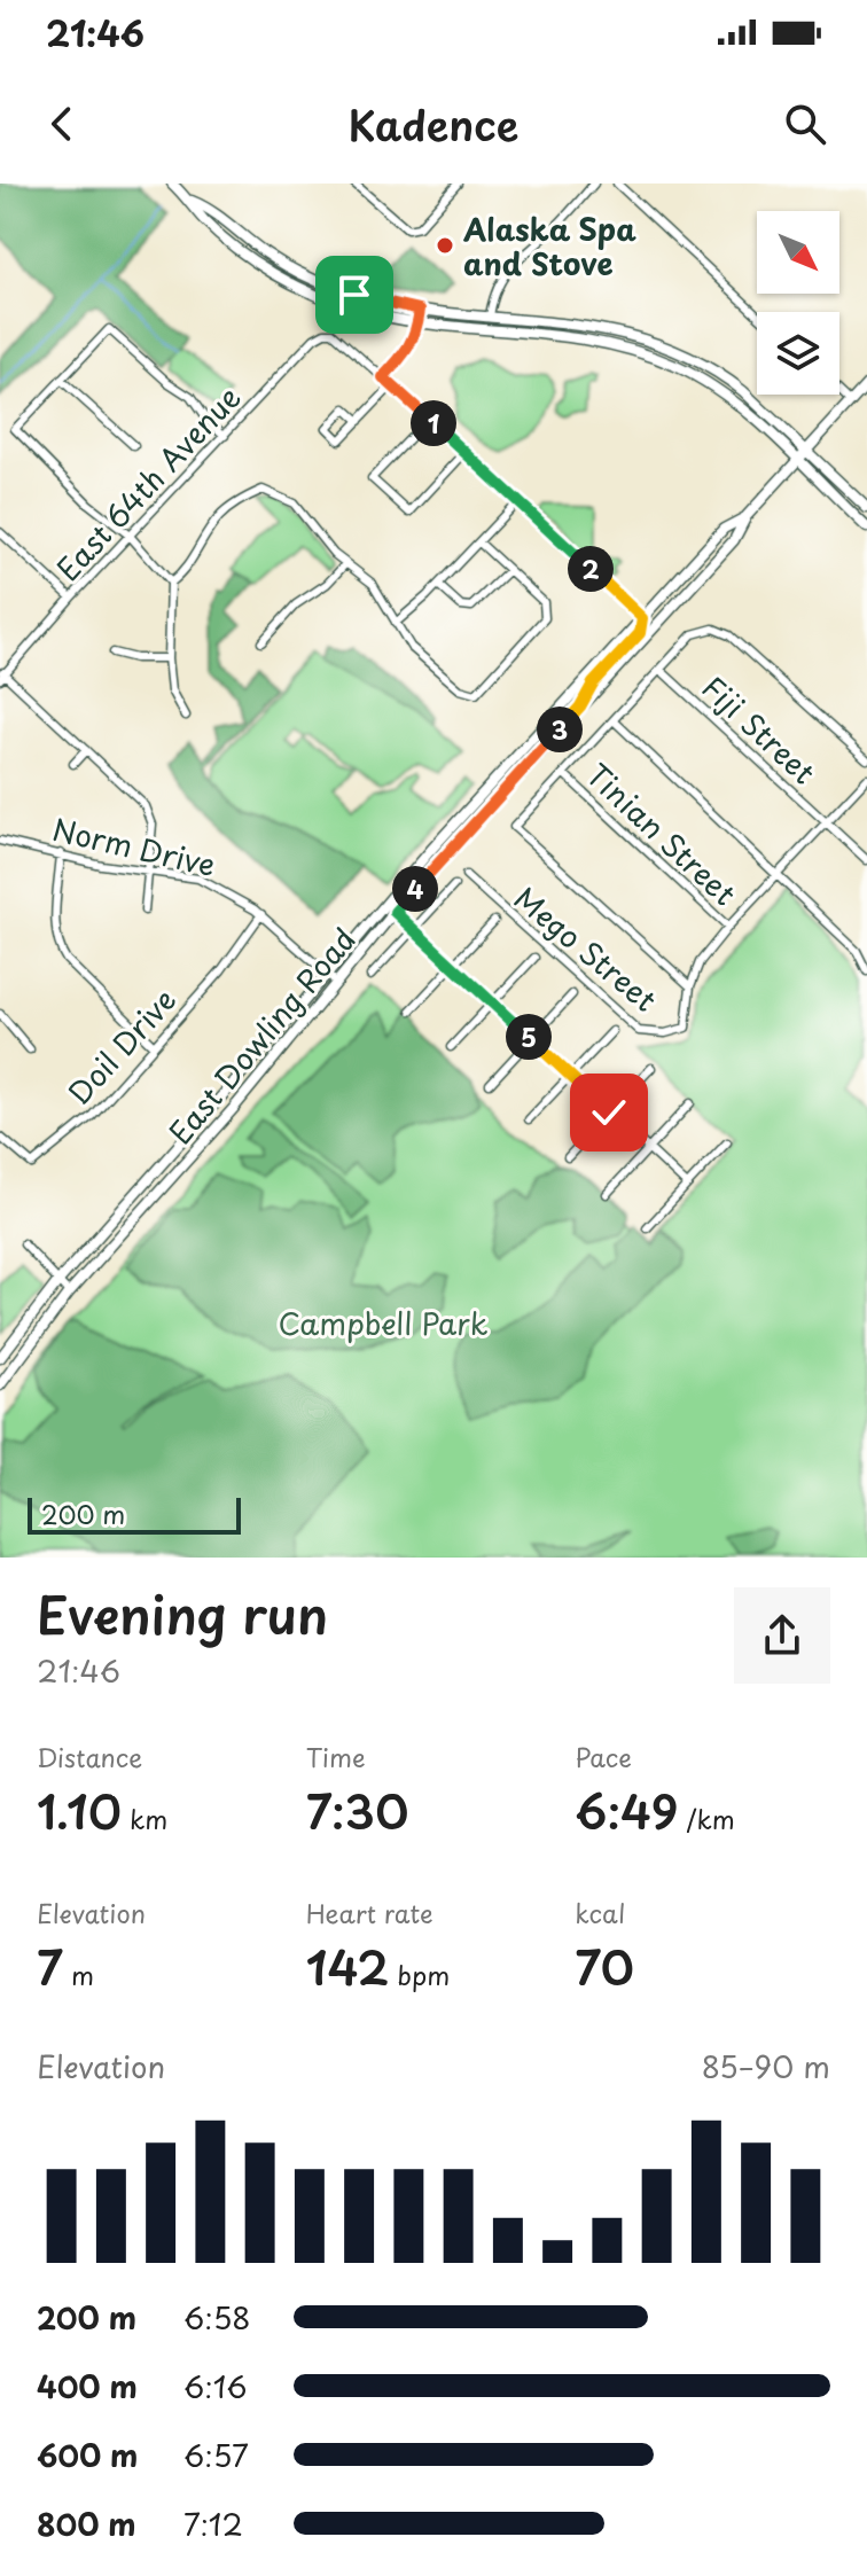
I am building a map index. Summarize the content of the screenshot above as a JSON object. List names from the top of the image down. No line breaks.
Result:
{"streets":{"main road":["East Dowling Road"],"street":["East 64th Avenue","Fiji Street","Tinian Street","Norm Drive","Mego Street","Doil Drive"]},"crossings":[["Norm Drive","East Dowling Road"],["Norm Drive","Doil Drive"]],"parks":["Campbell Park"],"places":["Alaska Spa and Stove"],"scale_bar":"200 m","north":"bottom right","page":{"status":"21:46","header":"Kadence","pins":["1","2","3","4","5"],"scale":"200 m","heading":["Evening run","21:46"],"stats":[["Distance","1.10 km"],["Time","7:30"],["Pace","6:49 /km"],["Elevation","7 m"],["Heart rate","142 bpm"],["kcal","70"]],"chart":["Elevation","85–90 m"],"list":[{"name":"200 m","note":"6:58"},{"name":"400 m","note":"6:16"},{"name":"600 m","note":"6:57"},{"name":"800 m","note":"7:12"}]}}
